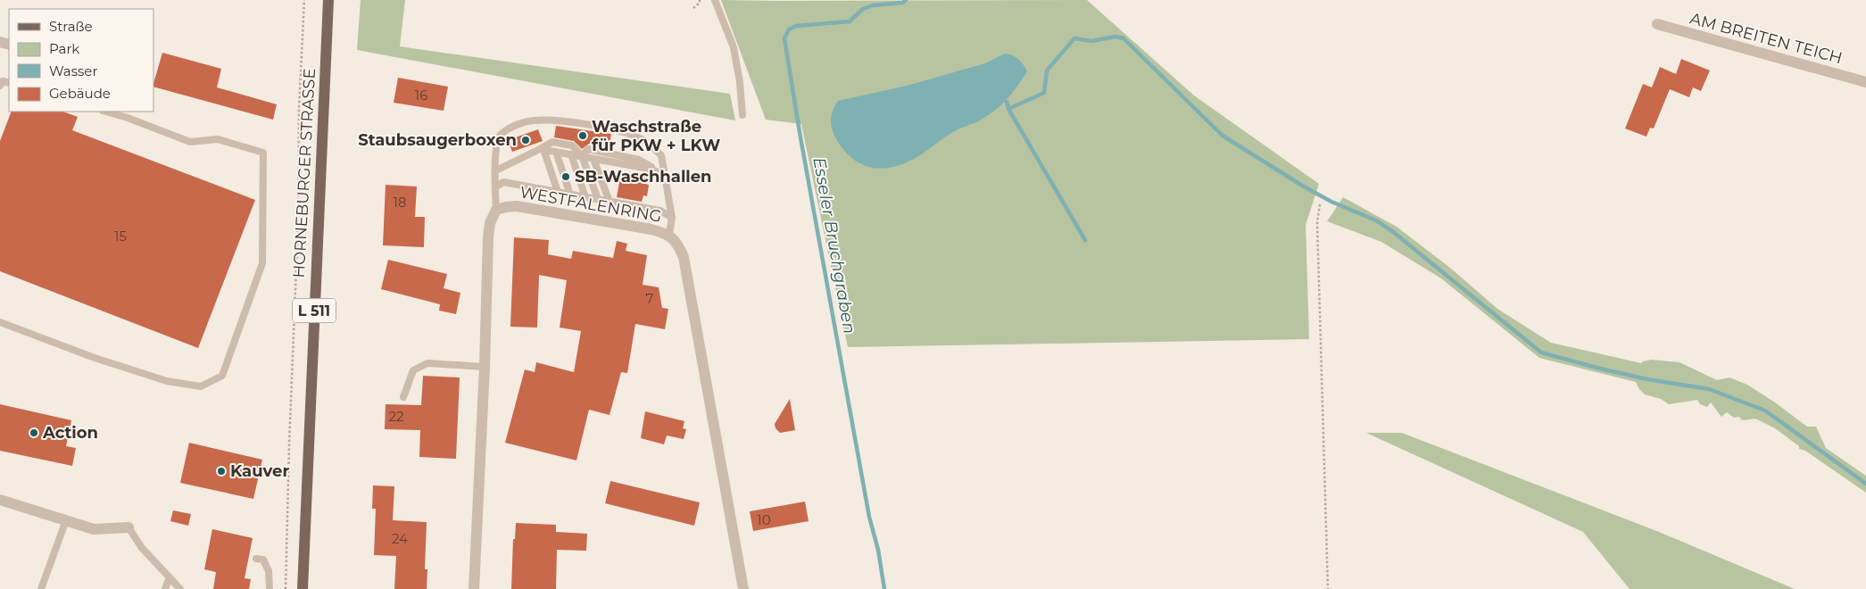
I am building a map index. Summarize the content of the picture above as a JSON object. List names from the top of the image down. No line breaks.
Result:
{"streets":{"main road":["HORNEBURGER STRASSE","L 511"],"street":["AM BREITEN TEICH","WESTFALENRING"]},"water":["Esseler Bruchgraben"],"places":["Waschstraße für PKW + LKW","Staubsaugerboxen","SB-Waschhallen","Action","Kauver"],"house_numbers":["16","18","15","7","22","10","24"],"legend":["Straße","Park","Wasser","Gebäude"]}
